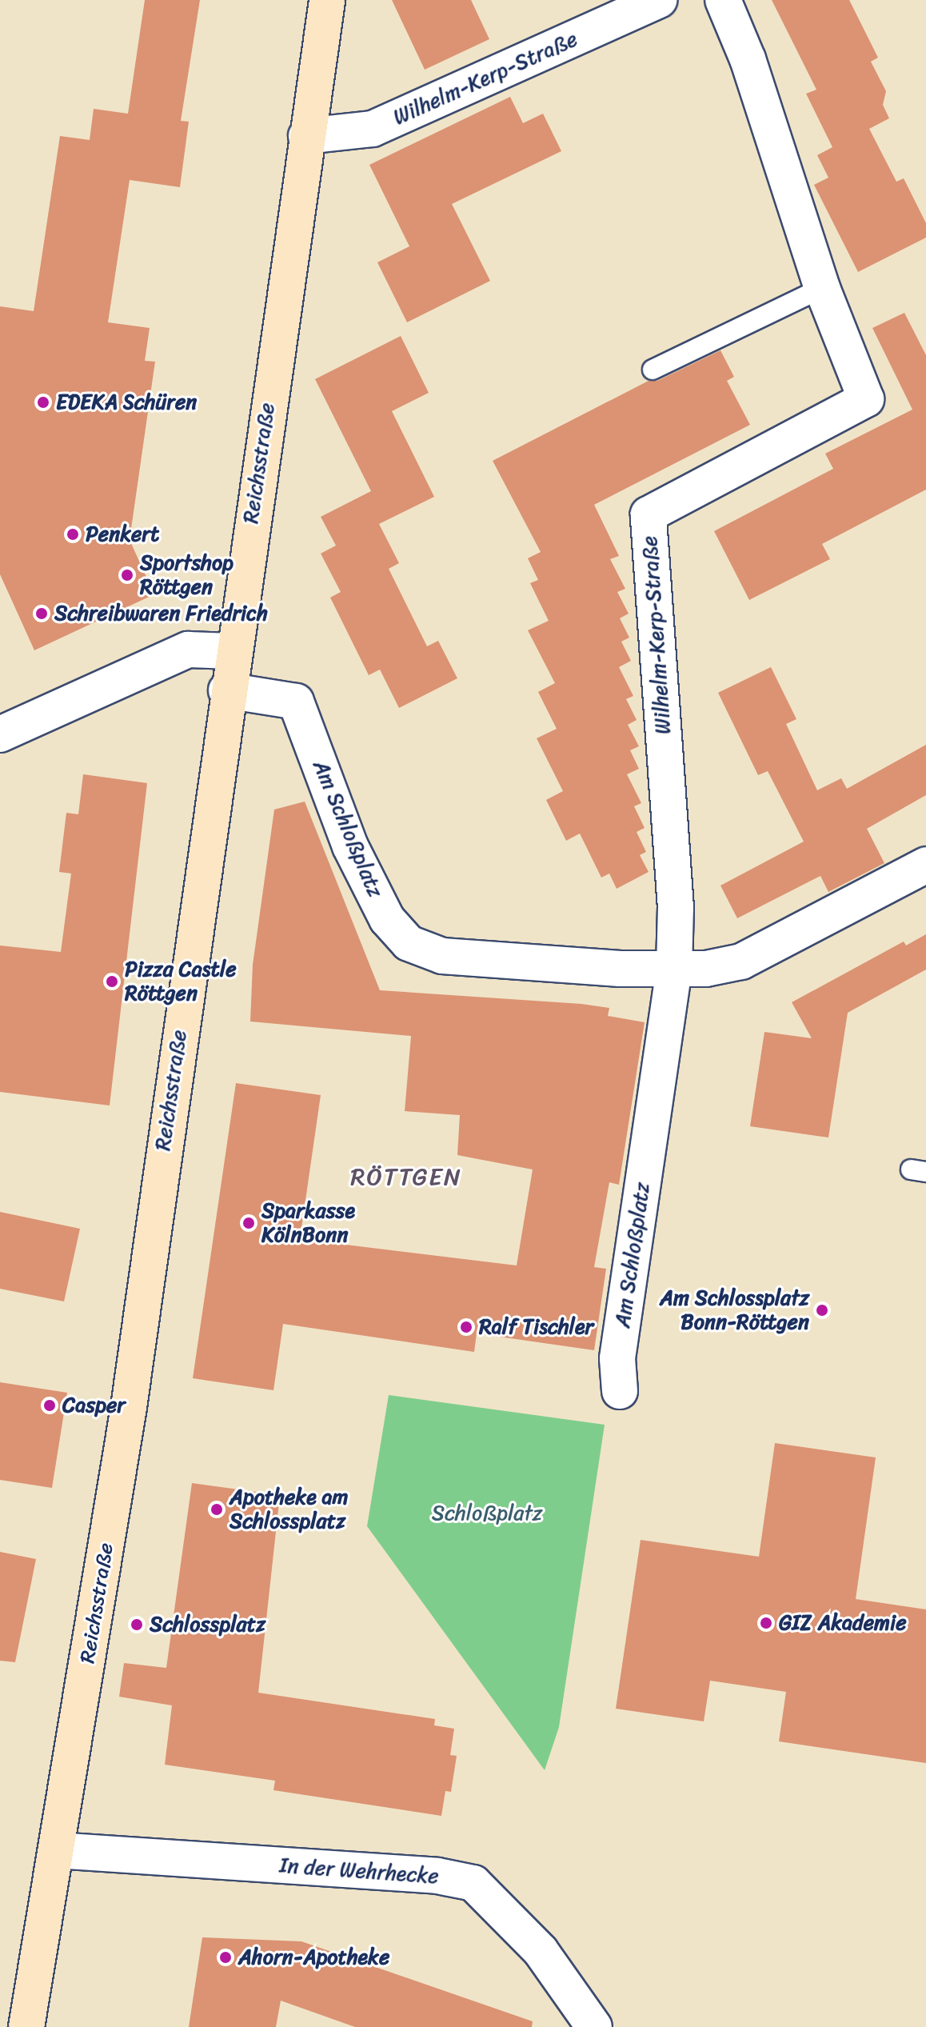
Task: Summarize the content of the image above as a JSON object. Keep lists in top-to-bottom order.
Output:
{
  "streets": {
    "main road": ["Reichsstraße"],
    "street": ["Wilhelm-Kerp-Straße", "Am Schloßplatz", "In der Wehrhecke"]
  },
  "crossings": [
    ["Wilhelm-Kerp-Straße", "Reichsstraße"],
    ["Wilhelm-Kerp-Straße", "Am Schloßplatz"],
    ["Reichsstraße", "Am Schloßplatz"],
    ["Reichsstraße", "In der Wehrhecke"]
  ],
  "districts": ["RÖTTGEN"],
  "parks": ["Schloßplatz"],
  "places": [
    "EDEKA Schüren",
    "Penkert",
    "Sportshop Röttgen",
    "Schreibwaren Friedrich",
    "Pizza Castle Röttgen",
    "Sparkasse KölnBonn",
    "Am Schlossplatz Bonn-Röttgen",
    "Ralf Tischler",
    "Casper",
    "Apotheke am Schlossplatz",
    "GIZ Akademie",
    "Schlossplatz",
    "Ahorn-Apotheke"
  ]
}
